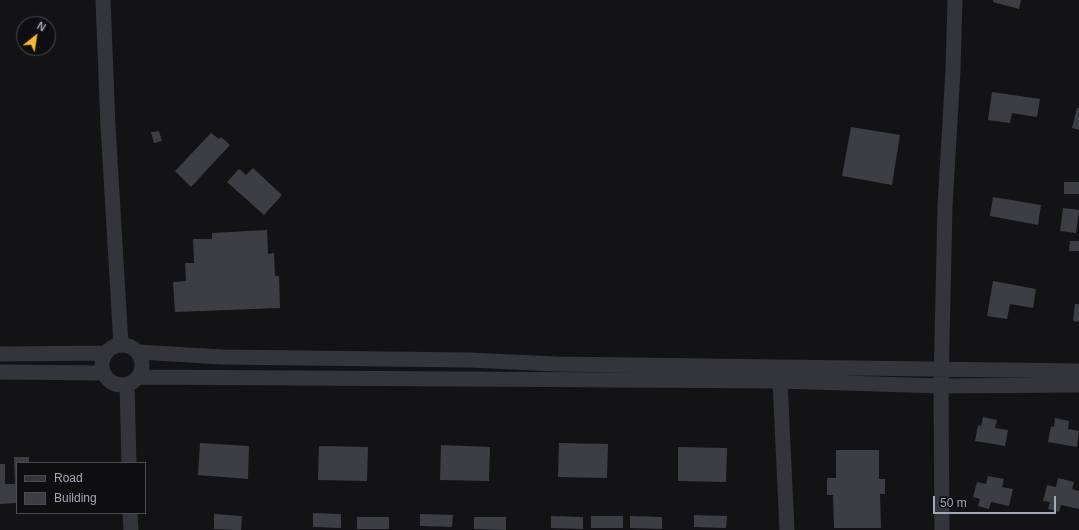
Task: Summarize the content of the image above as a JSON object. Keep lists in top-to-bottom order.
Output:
{
  "legend": ["Road", "Building"],
  "scale_bar": "50 m",
  "north": "top right"
}
